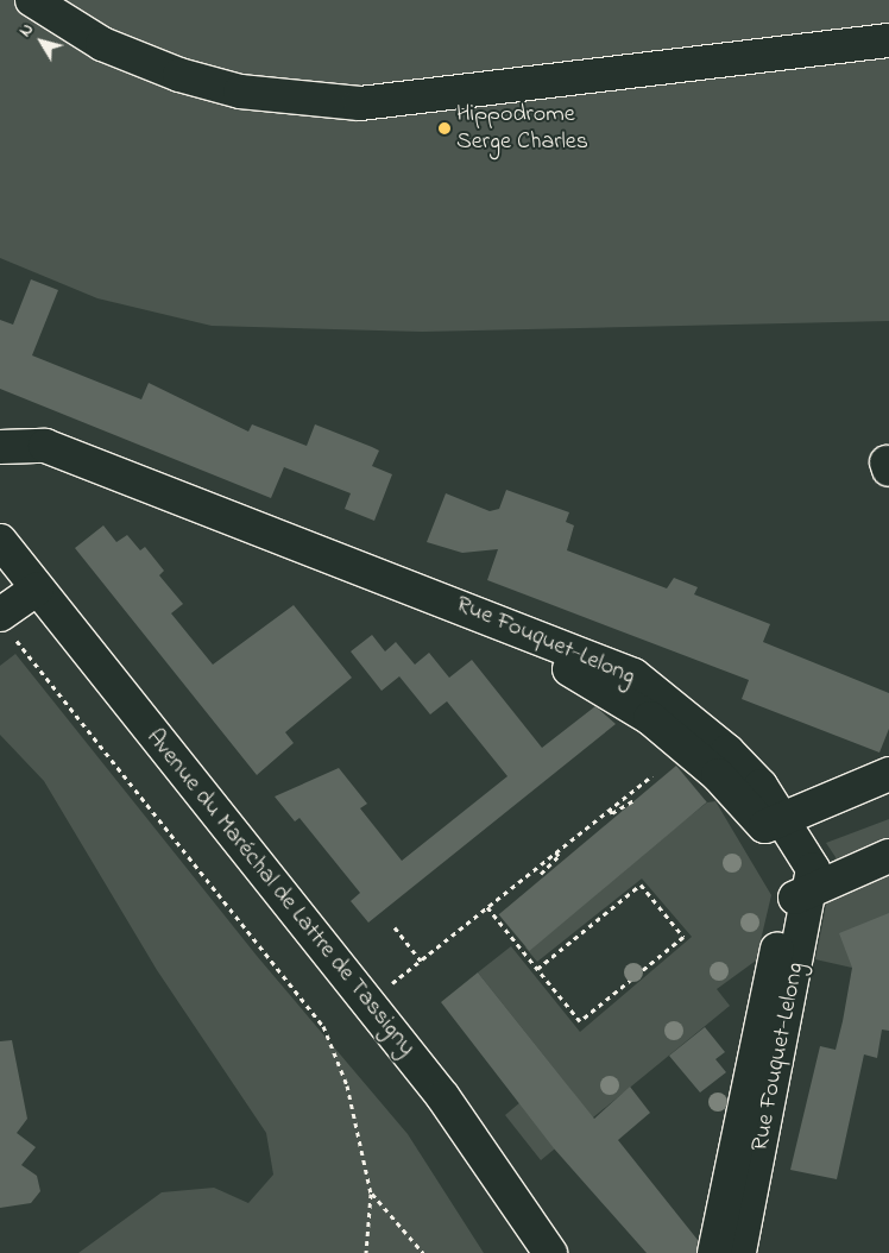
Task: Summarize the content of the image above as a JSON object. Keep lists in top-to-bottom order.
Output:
{
  "streets": {
    "street": ["Rue Fouquet-Lelong", "Avenue du Maréchal de Lattre de Tassigny"]
  },
  "places": ["Hippodrome Serge Charles"],
  "north": "top left"
}
